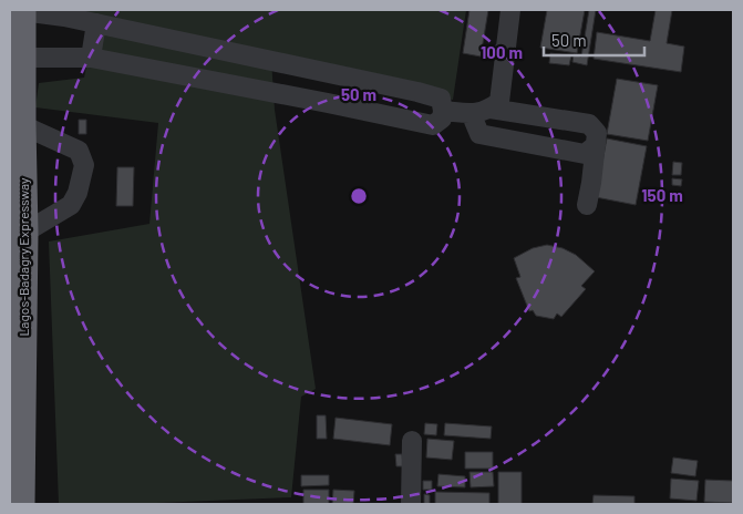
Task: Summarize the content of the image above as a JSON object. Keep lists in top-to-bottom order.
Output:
{
  "streets": {
    "highway": ["Lagos-Badagry Expressway"]
  },
  "scale_bar": "50 m",
  "rings": ["100 m", "50 m", "150 m"]
}
